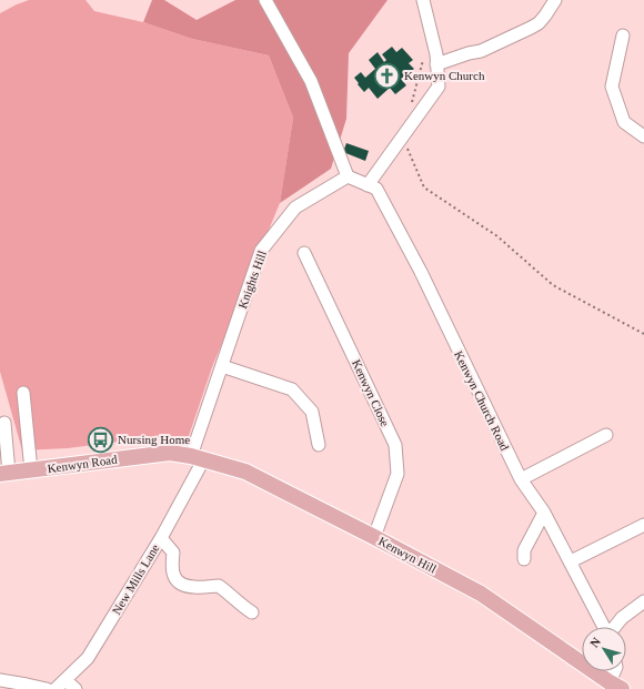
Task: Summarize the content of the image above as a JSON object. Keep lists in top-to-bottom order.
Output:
{
  "streets": {
    "main road": ["Kenwyn Road", "Kenwyn Hill"],
    "street": [
      "Knights Hill",
      "Kenwyn Close",
      "Kenwyn Church Road",
      "New Mills Lane"
    ]
  },
  "crossings": [
    ["Knights Hill", "Kenwyn Church Road"],
    ["Knights Hill", "Kenwyn Road"],
    ["Knights Hill", "Kenwyn Hill"],
    ["Knights Hill", "New Mills Lane"],
    ["Kenwyn Close", "Kenwyn Hill"],
    ["Kenwyn Road", "Kenwyn Hill"],
    ["Kenwyn Road", "New Mills Lane"],
    ["Kenwyn Hill", "New Mills Lane"]
  ],
  "places": {
    "church": ["Kenwyn Church"],
    "bus stop": ["Nursing Home"]
  },
  "north": "top left"
}
